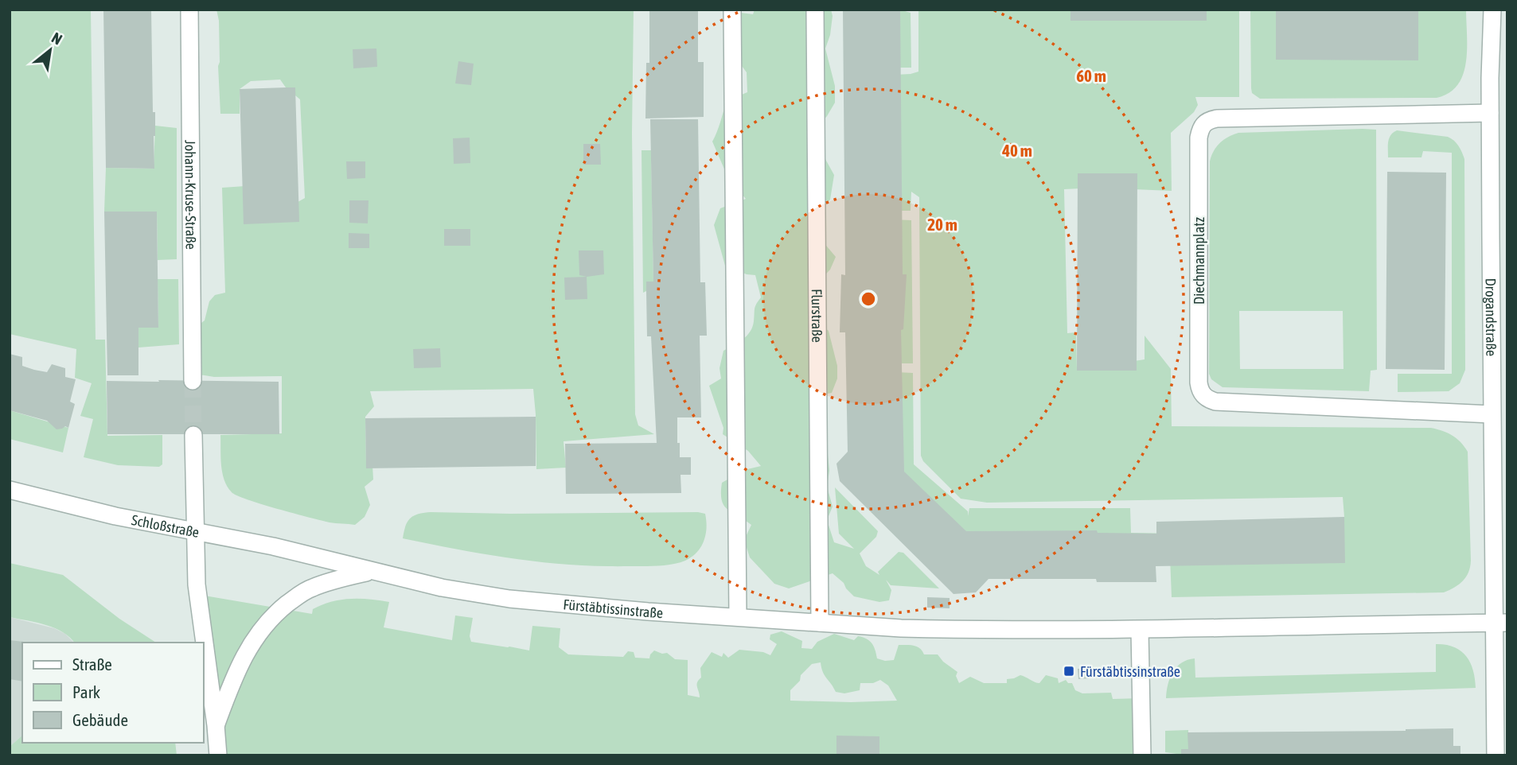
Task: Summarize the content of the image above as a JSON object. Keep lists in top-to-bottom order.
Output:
{
  "streets": {
    "street": [
      "Johann-Kruse-Straße",
      "Diechmannplatz",
      "Flurstraße",
      "Drogandstraße",
      "Schloßstraße",
      "Fürstäbtissinstraße"
    ]
  },
  "crossings": [
    ["Diechmannplatz", "Drogandstraße"],
    ["Flurstraße", "Fürstäbtissinstraße"],
    ["Drogandstraße", "Fürstäbtissinstraße"],
    ["Schloßstraße", "Fürstäbtissinstraße"]
  ],
  "places": {
    "transit": ["Fürstäbtissinstraße"]
  },
  "legend": ["Straße", "Park", "Gebäude"],
  "north": "top right",
  "rings": ["60 m", "40 m", "20 m"]
}
